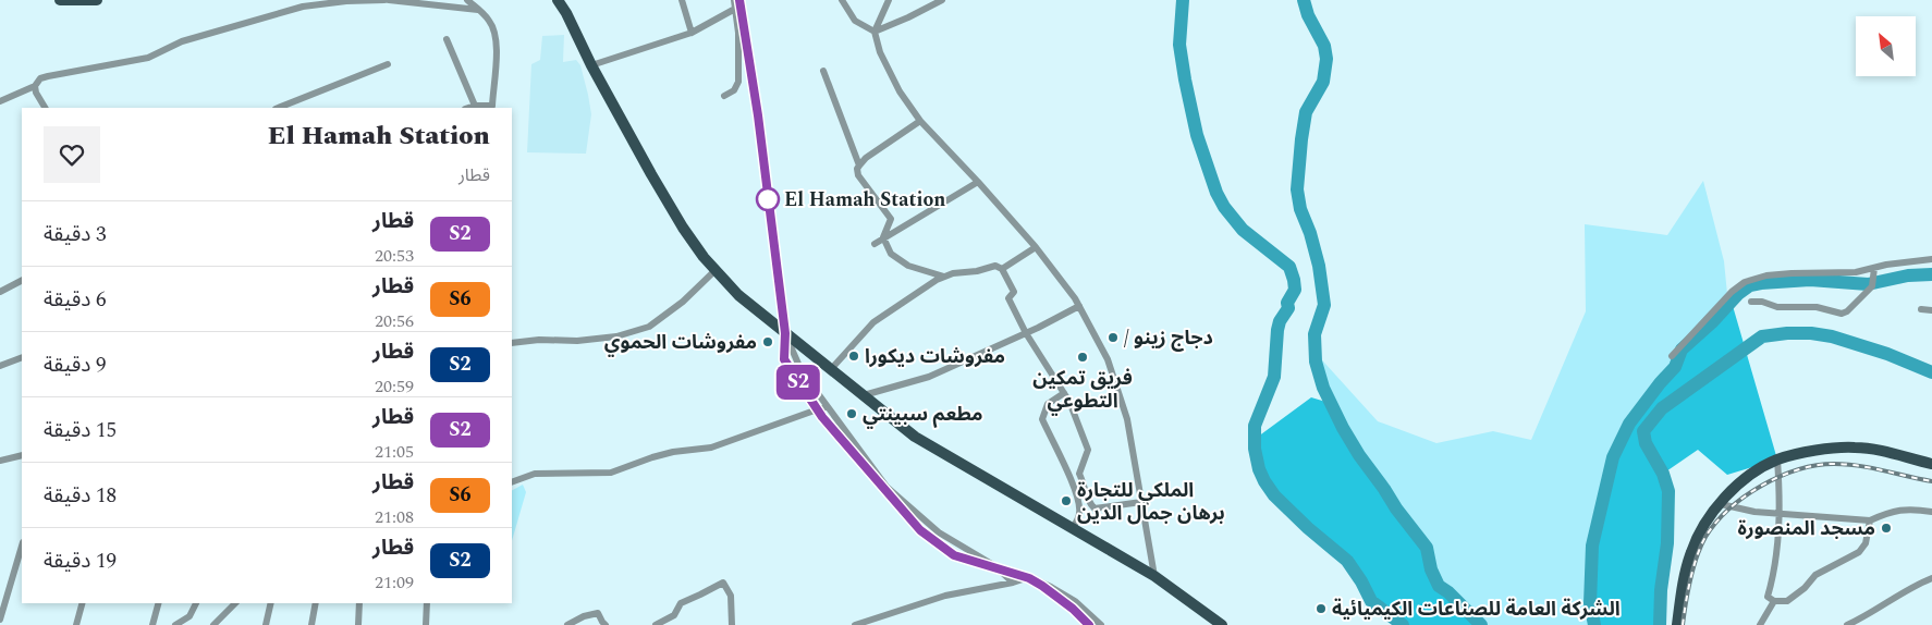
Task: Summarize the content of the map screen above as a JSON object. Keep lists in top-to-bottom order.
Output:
{
  "places": [
    "El Hamah Station",
    "/ دجاج زينو",
    "مفروشات الحموي",
    "مفروشات ديكورا",
    "فريق تمكين التطوعي",
    "مطعم سبينتي",
    "الملكي للتجارة برهان جمال الدين",
    "مسجد المنصورة",
    "الشركة العامة للصناعات الكيميائية"
  ],
  "north": "top left",
  "page": {
    "on_map": "S2",
    "heading": ["El Hamah Station", "قطار"],
    "list": [
      {
        "mark": "S2",
        "name": "قطار",
        "note": "20:53",
        "value": "3 دقيقة"
      },
      {
        "mark": "S6",
        "name": "قطار",
        "note": "20:56",
        "value": "6 دقيقة"
      },
      {
        "mark": "S2",
        "name": "قطار",
        "note": "20:59",
        "value": "9 دقيقة"
      },
      {
        "mark": "S2",
        "name": "قطار",
        "note": "21:05",
        "value": "15 دقيقة"
      },
      {
        "mark": "S6",
        "name": "قطار",
        "note": "21:08",
        "value": "18 دقيقة"
      },
      {
        "mark": "S2",
        "name": "قطار",
        "note": "21:09",
        "value": "19 دقيقة"
      }
    ]
  }
}
